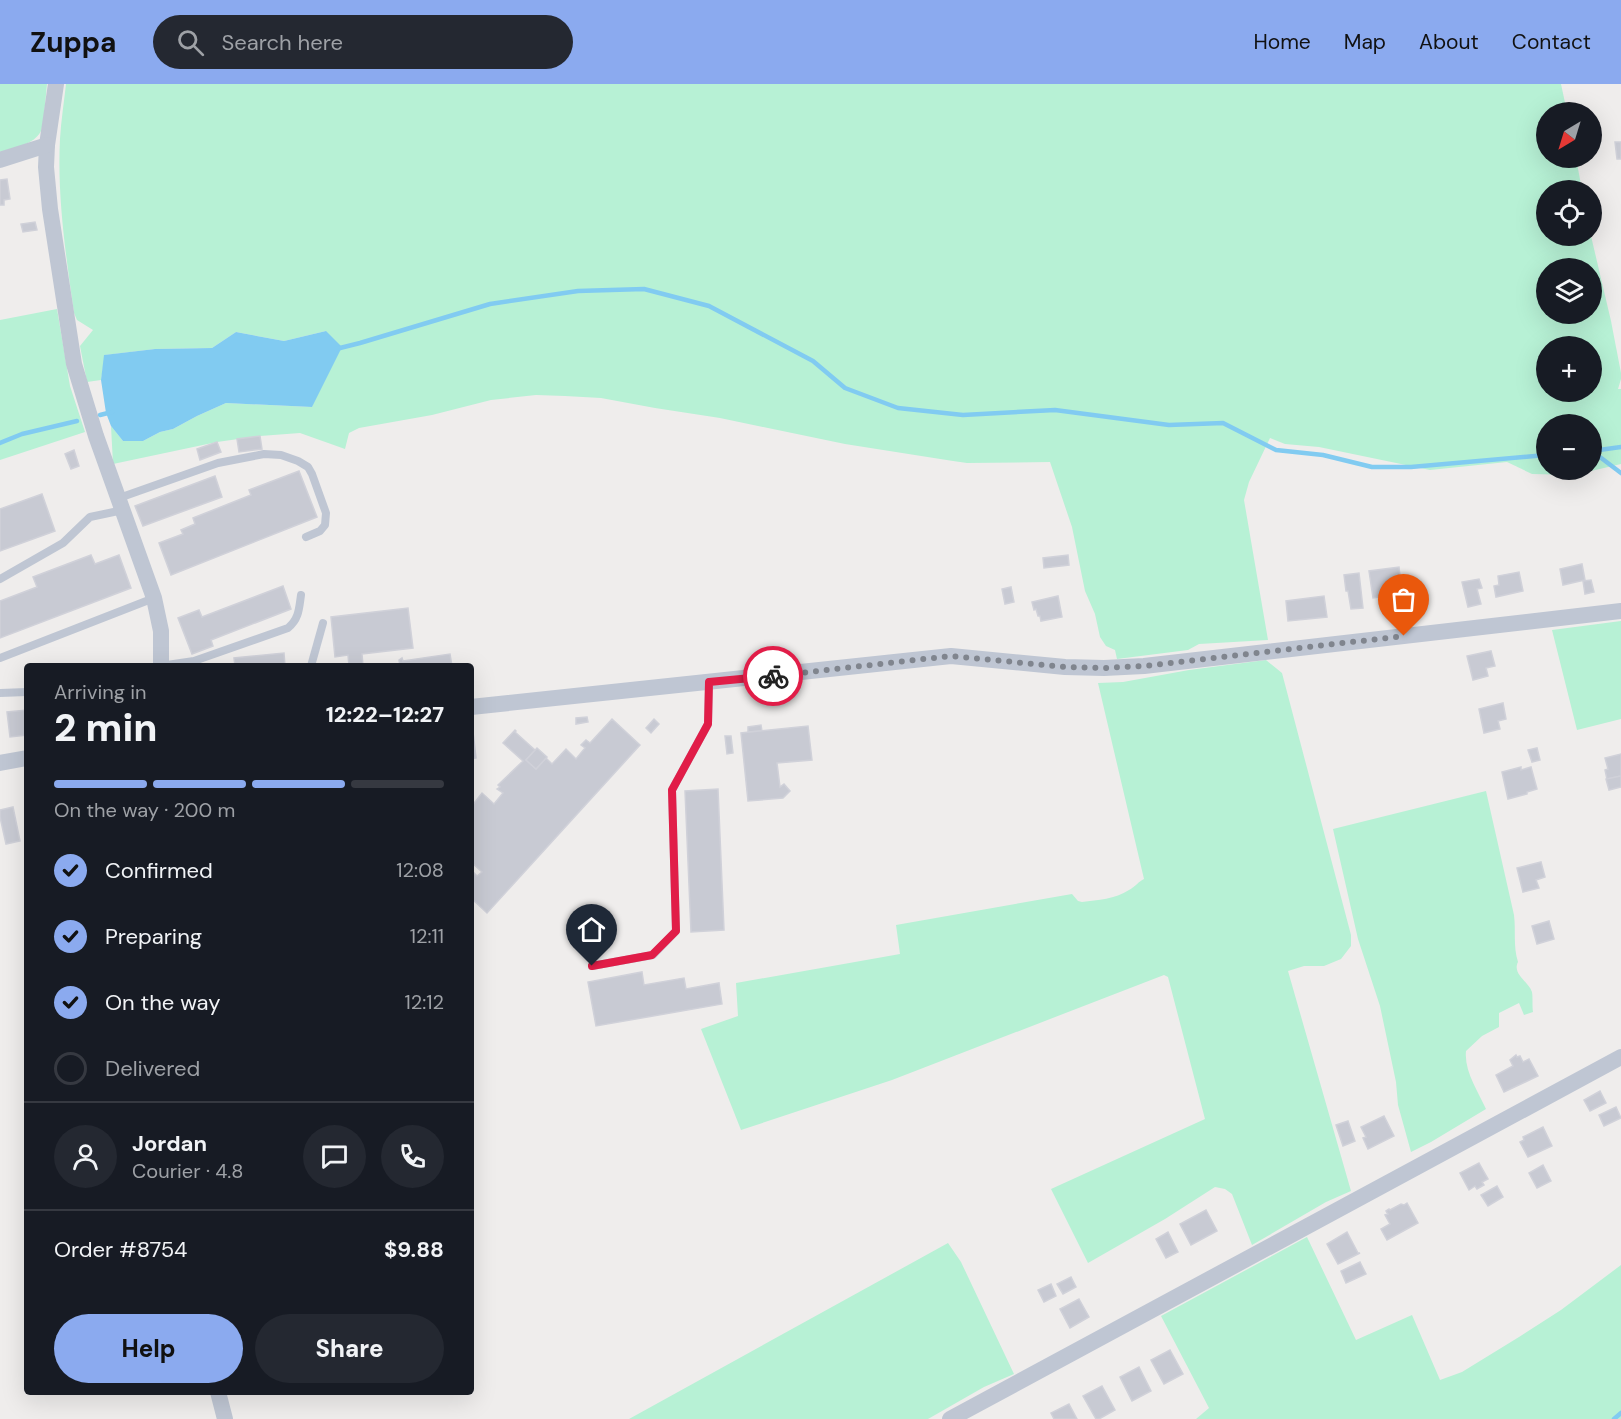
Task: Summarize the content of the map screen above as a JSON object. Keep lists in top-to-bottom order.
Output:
{
  "north": "bottom left",
  "page": {
    "header": "Zuppa",
    "search": "Search here",
    "nav": [
      "Home",
      "Map",
      "About",
      "Contact"
    ],
    "map_buttons": ["+", "−"],
    "heading": ["2 min", "Arriving in", "12:22–12:27"],
    "panel": [
      "Jordan",
      "Courier · 4.8",
      "Order #8754",
      "$9.88"
    ],
    "bar": "On the way · 200 m",
    "list": [
      ["Confirmed", "12:08"],
      ["Preparing", "12:11"],
      ["On the way", "12:12"],
      "Delivered"
    ],
    "buttons": ["Help", "Share"]
  }
}
